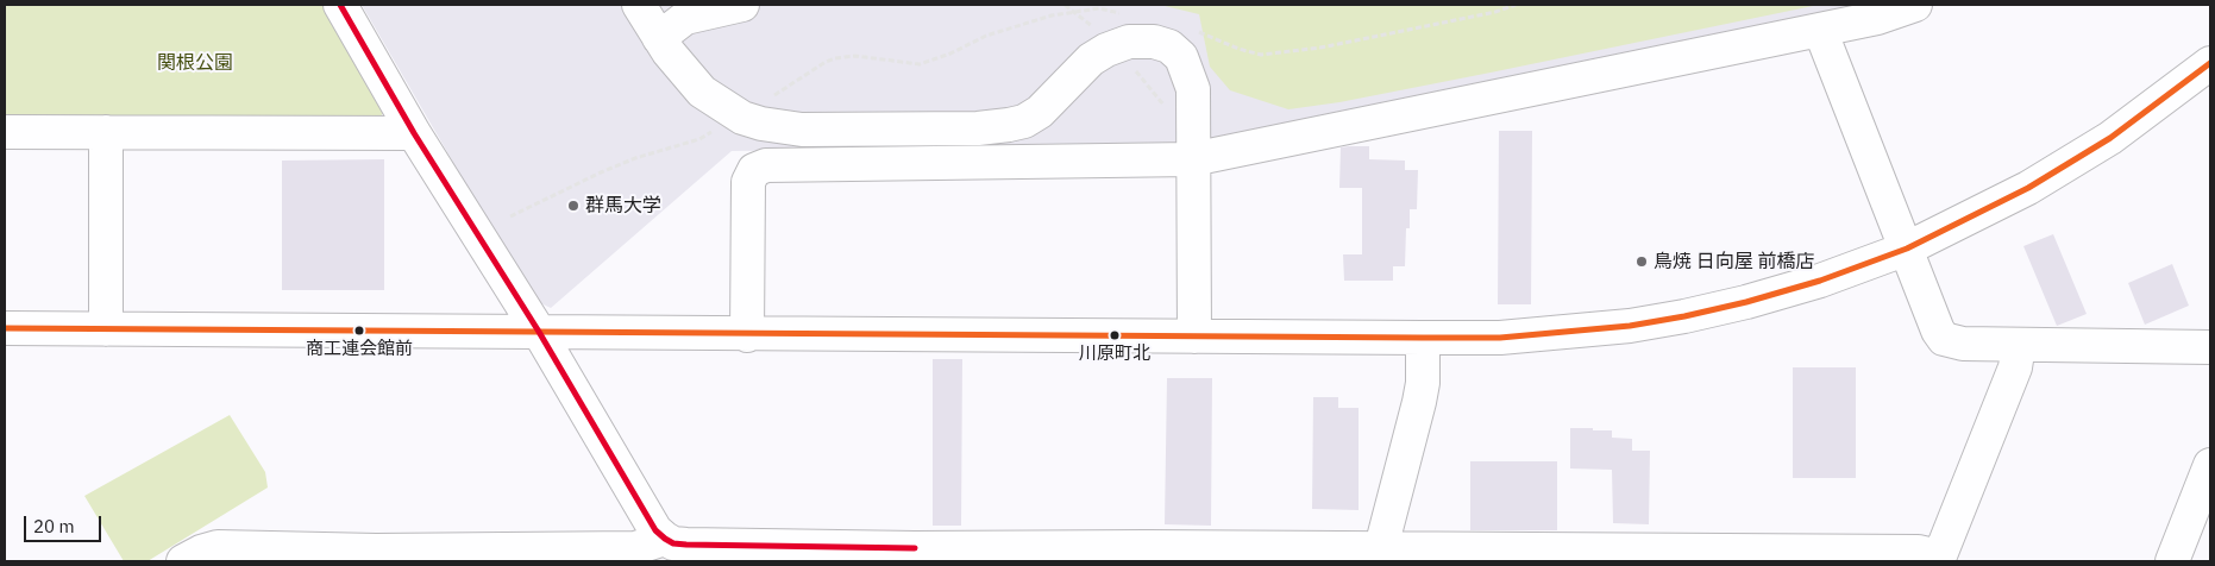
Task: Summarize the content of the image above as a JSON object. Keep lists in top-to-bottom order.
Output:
{
  "parks": ["関根公園"],
  "places": [
    "群馬大学",
    "鳥焼 日向屋 前橋店",
    "商工連会館前",
    "川原町北"
  ],
  "scale_bar": "20 m"
}
